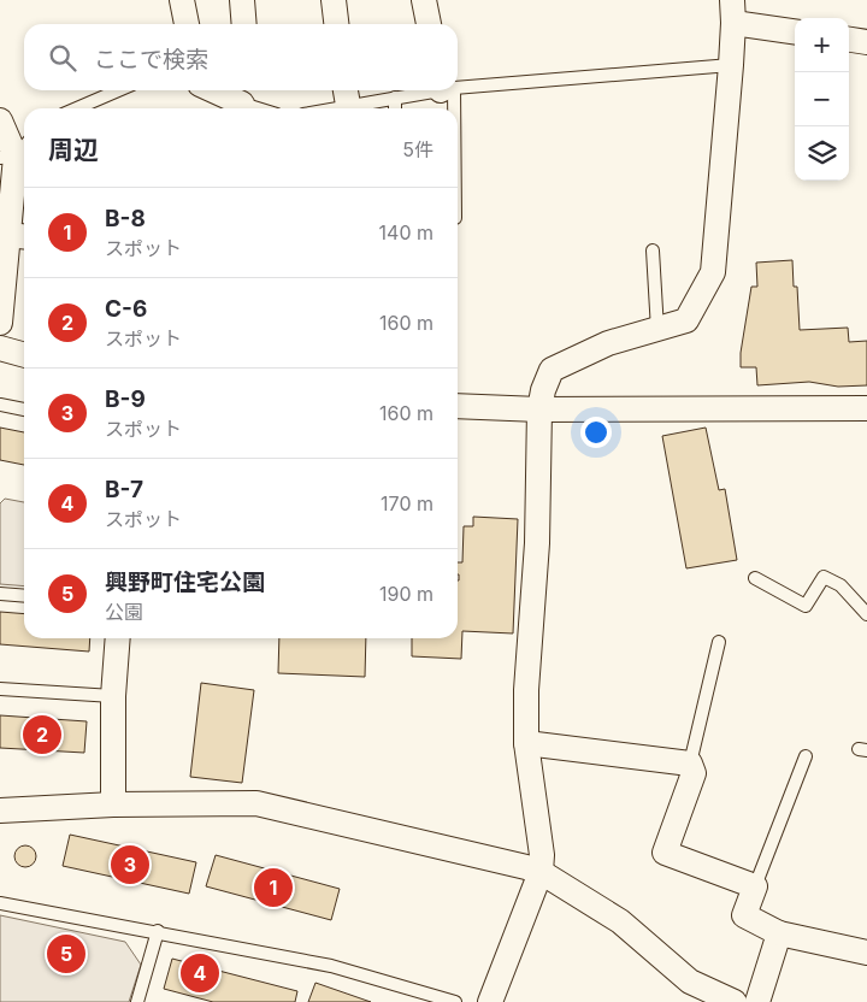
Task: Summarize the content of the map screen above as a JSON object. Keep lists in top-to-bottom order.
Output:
{
  "page": {
    "map_buttons": ["+", "−"],
    "search": "ここで検索",
    "heading": ["周辺", "5件"],
    "list": [
      {
        "mark": "1",
        "name": "B-8",
        "note": "スポット",
        "value": "140 m"
      },
      {
        "mark": "2",
        "name": "C-6",
        "note": "スポット",
        "value": "160 m"
      },
      {
        "mark": "3",
        "name": "B-9",
        "note": "スポット",
        "value": "160 m"
      },
      {
        "mark": "4",
        "name": "B-7",
        "note": "スポット",
        "value": "170 m"
      },
      {
        "mark": "5",
        "name": "興野町住宅公園",
        "note": "公園",
        "value": "190 m"
      }
    ],
    "pins": [
      "2",
      "3",
      "1",
      "5",
      "4"
    ]
  }
}
